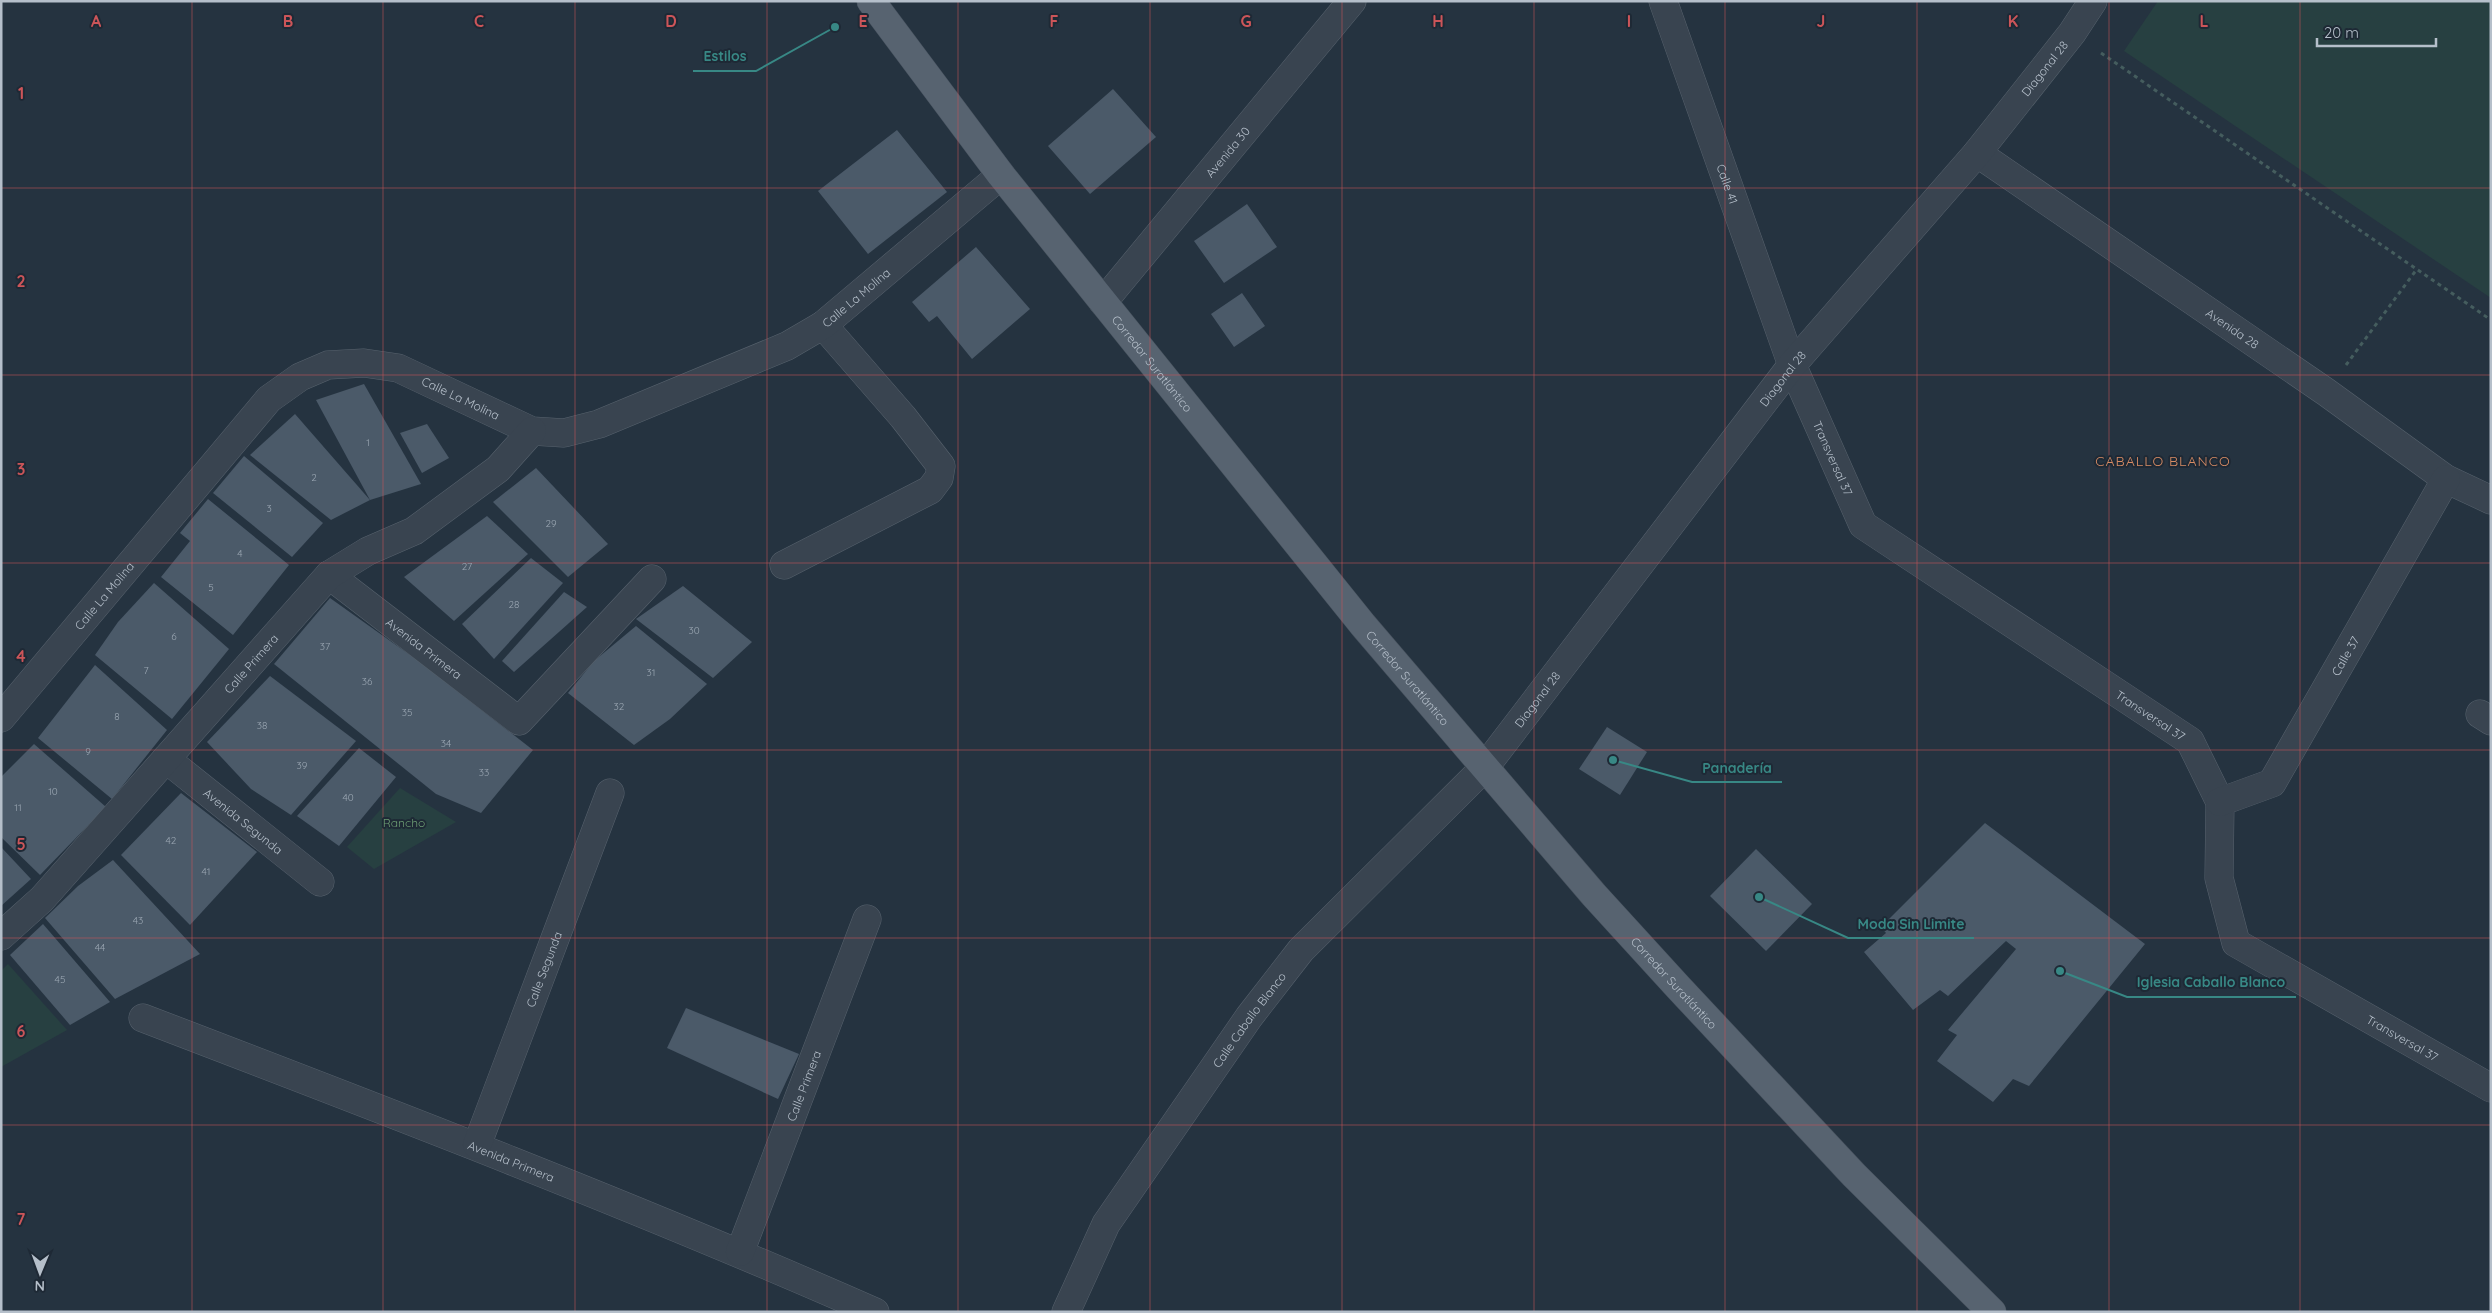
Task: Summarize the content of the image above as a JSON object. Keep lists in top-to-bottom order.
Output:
{
  "streets": {
    "main road": ["Corredor Suratlántico"],
    "street": [
      "Diagonal 28",
      "Avenida 30",
      "Calle 41",
      "Calle La Molina",
      "Avenida 28",
      "Transversal 37",
      "Avenida Primera",
      "Calle 37",
      "Calle Primera",
      "Avenida Segunda",
      "Calle Segunda",
      "Calle Caballo Blanco"
    ]
  },
  "crossings": [
    ["Diagonal 28", "Calle 41"],
    ["Diagonal 28", "Avenida 28"],
    ["Diagonal 28", "Corredor Suratlántico"],
    ["Diagonal 28", "Transversal 37"],
    ["Diagonal 28", "Calle Caballo Blanco"],
    ["Avenida 30", "Corredor Suratlántico"],
    ["Calle 41", "Transversal 37"],
    ["Calle La Molina", "Corredor Suratlántico"],
    ["Calle La Molina", "Calle Primera"],
    ["Avenida 28", "Calle 37"],
    ["Corredor Suratlántico", "Calle Caballo Blanco"],
    ["Transversal 37", "Calle 37"],
    ["Avenida Primera", "Calle Primera"],
    ["Avenida Primera", "Calle Segunda"],
    ["Calle Primera", "Avenida Segunda"]
  ],
  "districts": ["CABALLO BLANCO"],
  "parks": ["Rancho"],
  "places": [
    "Estilos",
    "Panadería",
    "Moda Sin Limite",
    "Iglesia Caballo Blanco"
  ],
  "house_numbers": [
    "1",
    "2",
    "3",
    "29",
    "4",
    "27",
    "5",
    "28",
    "30",
    "6",
    "37",
    "7",
    "31",
    "36",
    "32",
    "35",
    "8",
    "38",
    "34",
    "9",
    "39",
    "33",
    "10",
    "40",
    "11",
    "42",
    "41",
    "43",
    "44",
    "45"
  ],
  "scale_bar": "20 m",
  "north": "bottom",
  "grid": {
    "columns": [
      "A",
      "B",
      "C",
      "D",
      "E",
      "F",
      "G",
      "H",
      "I",
      "J",
      "K",
      "L"
    ],
    "rows": [
      "1",
      "2",
      "3",
      "4",
      "5",
      "6",
      "7"
    ]
  }
}
